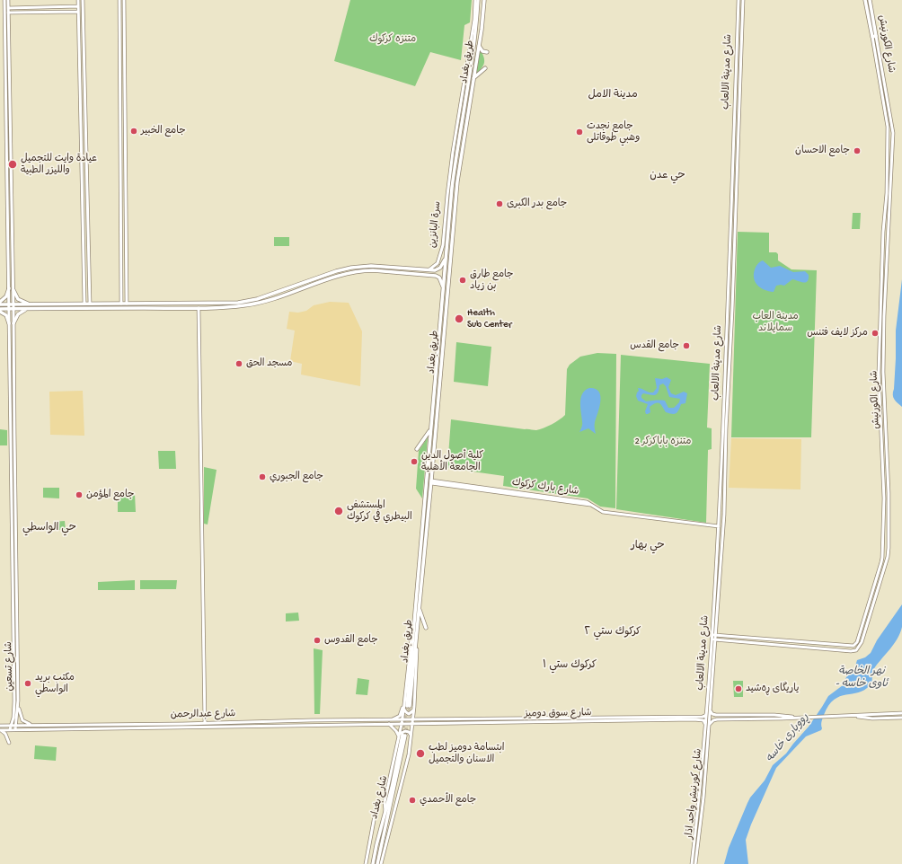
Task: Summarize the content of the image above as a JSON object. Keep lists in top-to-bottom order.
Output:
{
  "streets": {
    "main road": [
      "شارع الكورنيش",
      "طريق بغداد",
      "شارع مدينة الالعاب",
      "سرة البانزين",
      "شارع تسعين",
      "شارع سوق دوميز",
      "شارع عبدالرحمن",
      "شارع كورنيش واحد اذار",
      "شارع بغداد"
    ]
  },
  "crossings": [
    ["شارع الكورنيش", "شارع مدينة الالعاب"],
    ["طريق بغداد", "سرة البانزين"],
    ["شارع مدينة الالعاب", "شارع كورنيش واحد اذار"],
    ["شارع تسعين", "شارع عبدالرحمن"],
    ["شارع سوق دوميز", "شارع عبدالرحمن"]
  ],
  "districts": [
    "مدينة الامل",
    "حي عدن",
    "حي الواسطي",
    "حي بهار",
    "كركوك ستي ٢",
    "كركوك ستي ١"
  ],
  "water": ["نهر الخاصة - ئاوی خاسە", "ڕووباری خاسە"],
  "parks": ["متنزه كركوك", "مدينة العاب سمايلاند", "متنزه باباكركر 2"],
  "places": [
    "جامع الخبير",
    "جامع نجدت وهبي طوقاتلى",
    "جامع الاحسان",
    "عيادة وايت للتجميل والليزر الطبية",
    "جامع بدر الكبرى",
    "جامع طارق بن زياد",
    "Health Sub Center",
    "مركز لايف فتنس",
    "جامع القدس",
    "مسجد الحق",
    "كلية أصول الدين الجامعة الأهلية",
    "جامع الجبوري",
    "جامع المؤمن",
    "المستشفى البيطري في كركوك",
    "جامع القدوس",
    "مكتب بريد الواسطي",
    "یاریگای ڕەشید",
    "ابتسامة دوميز لطب الاسنان والتجميل",
    "جامع الأحمدي"
  ]
}
